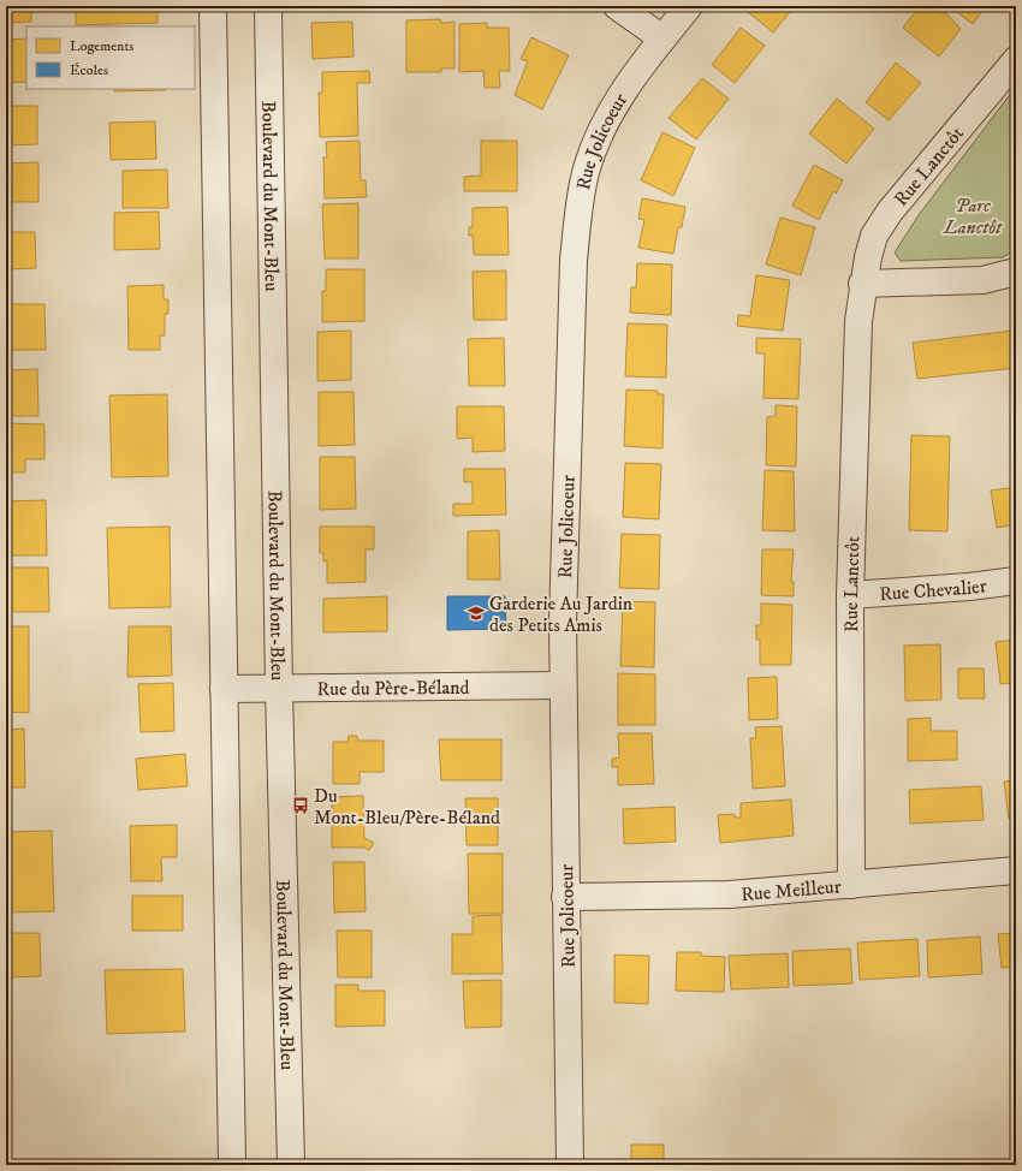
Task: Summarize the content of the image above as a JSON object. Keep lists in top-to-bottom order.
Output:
{
  "streets": {
    "street": [
      "Rue Jolicoeur",
      "Rue Lanctôt",
      "Boulevard du Mont-Bleu",
      "Rue Chevalier",
      "Rue du Père-Béland",
      "Rue Meilleur"
    ]
  },
  "crossings": [
    ["Rue Jolicoeur", "Rue du Père-Béland"],
    ["Rue Jolicoeur", "Rue Meilleur"],
    ["Rue Lanctôt", "Rue Chevalier"],
    ["Rue Lanctôt", "Rue Meilleur"],
    ["Boulevard du Mont-Bleu", "Rue du Père-Béland"]
  ],
  "parks": ["Parc Lanctôt"],
  "places": {
    "school or university": ["Garderie Au Jardin des Petits Amis"],
    "bus stop": ["Du Mont-Bleu/Père-Béland"]
  },
  "legend": ["Logements", "Écoles"]
}
